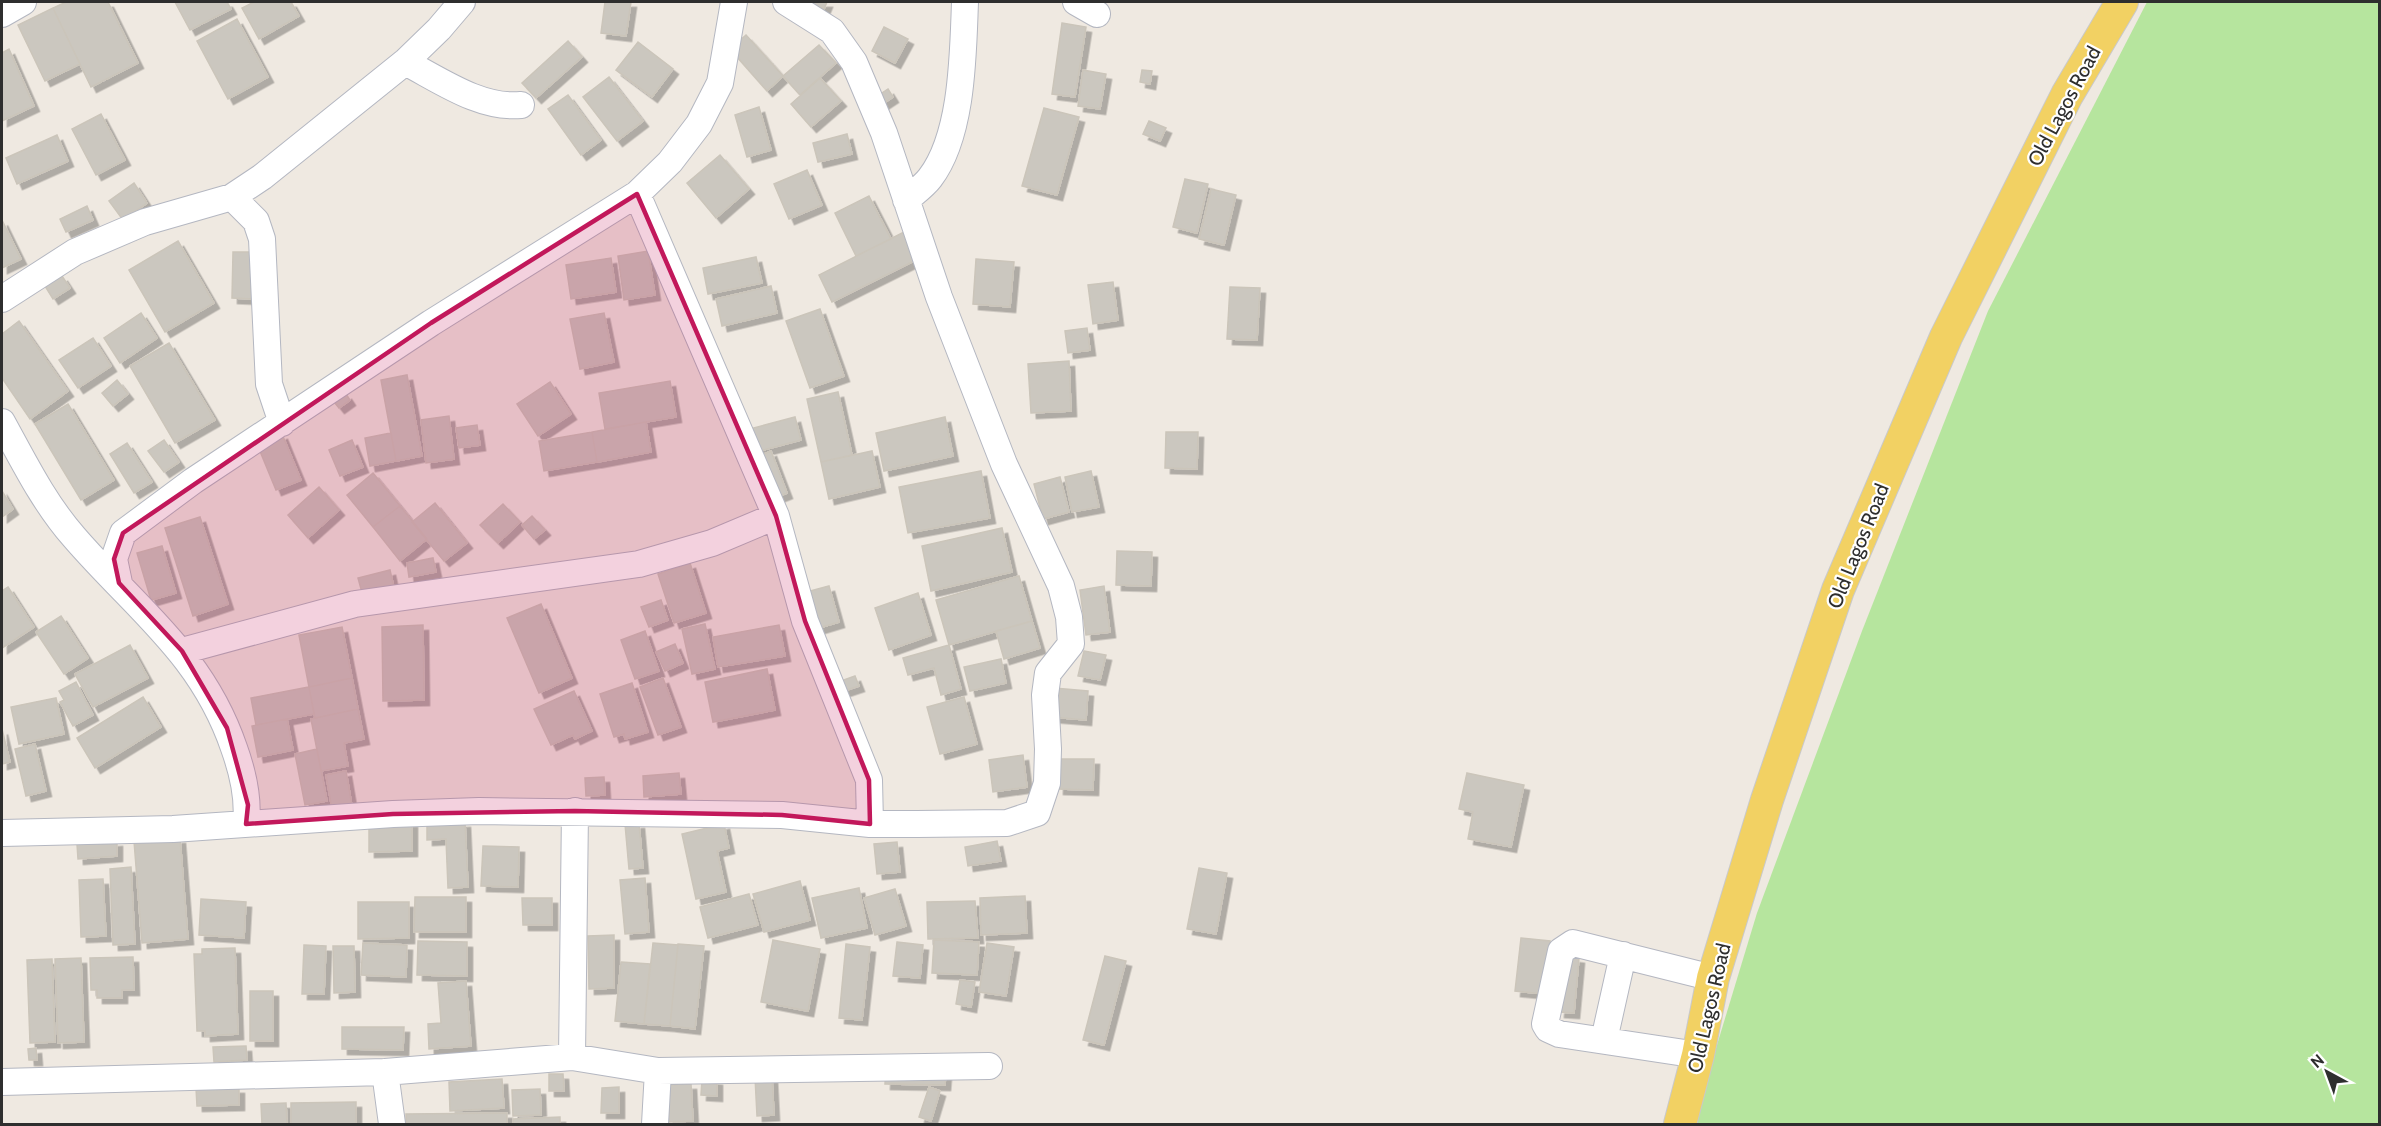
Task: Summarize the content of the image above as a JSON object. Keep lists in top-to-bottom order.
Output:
{
  "streets": {
    "main road": ["Old Lagos Road"]
  },
  "north": "top left"
}
